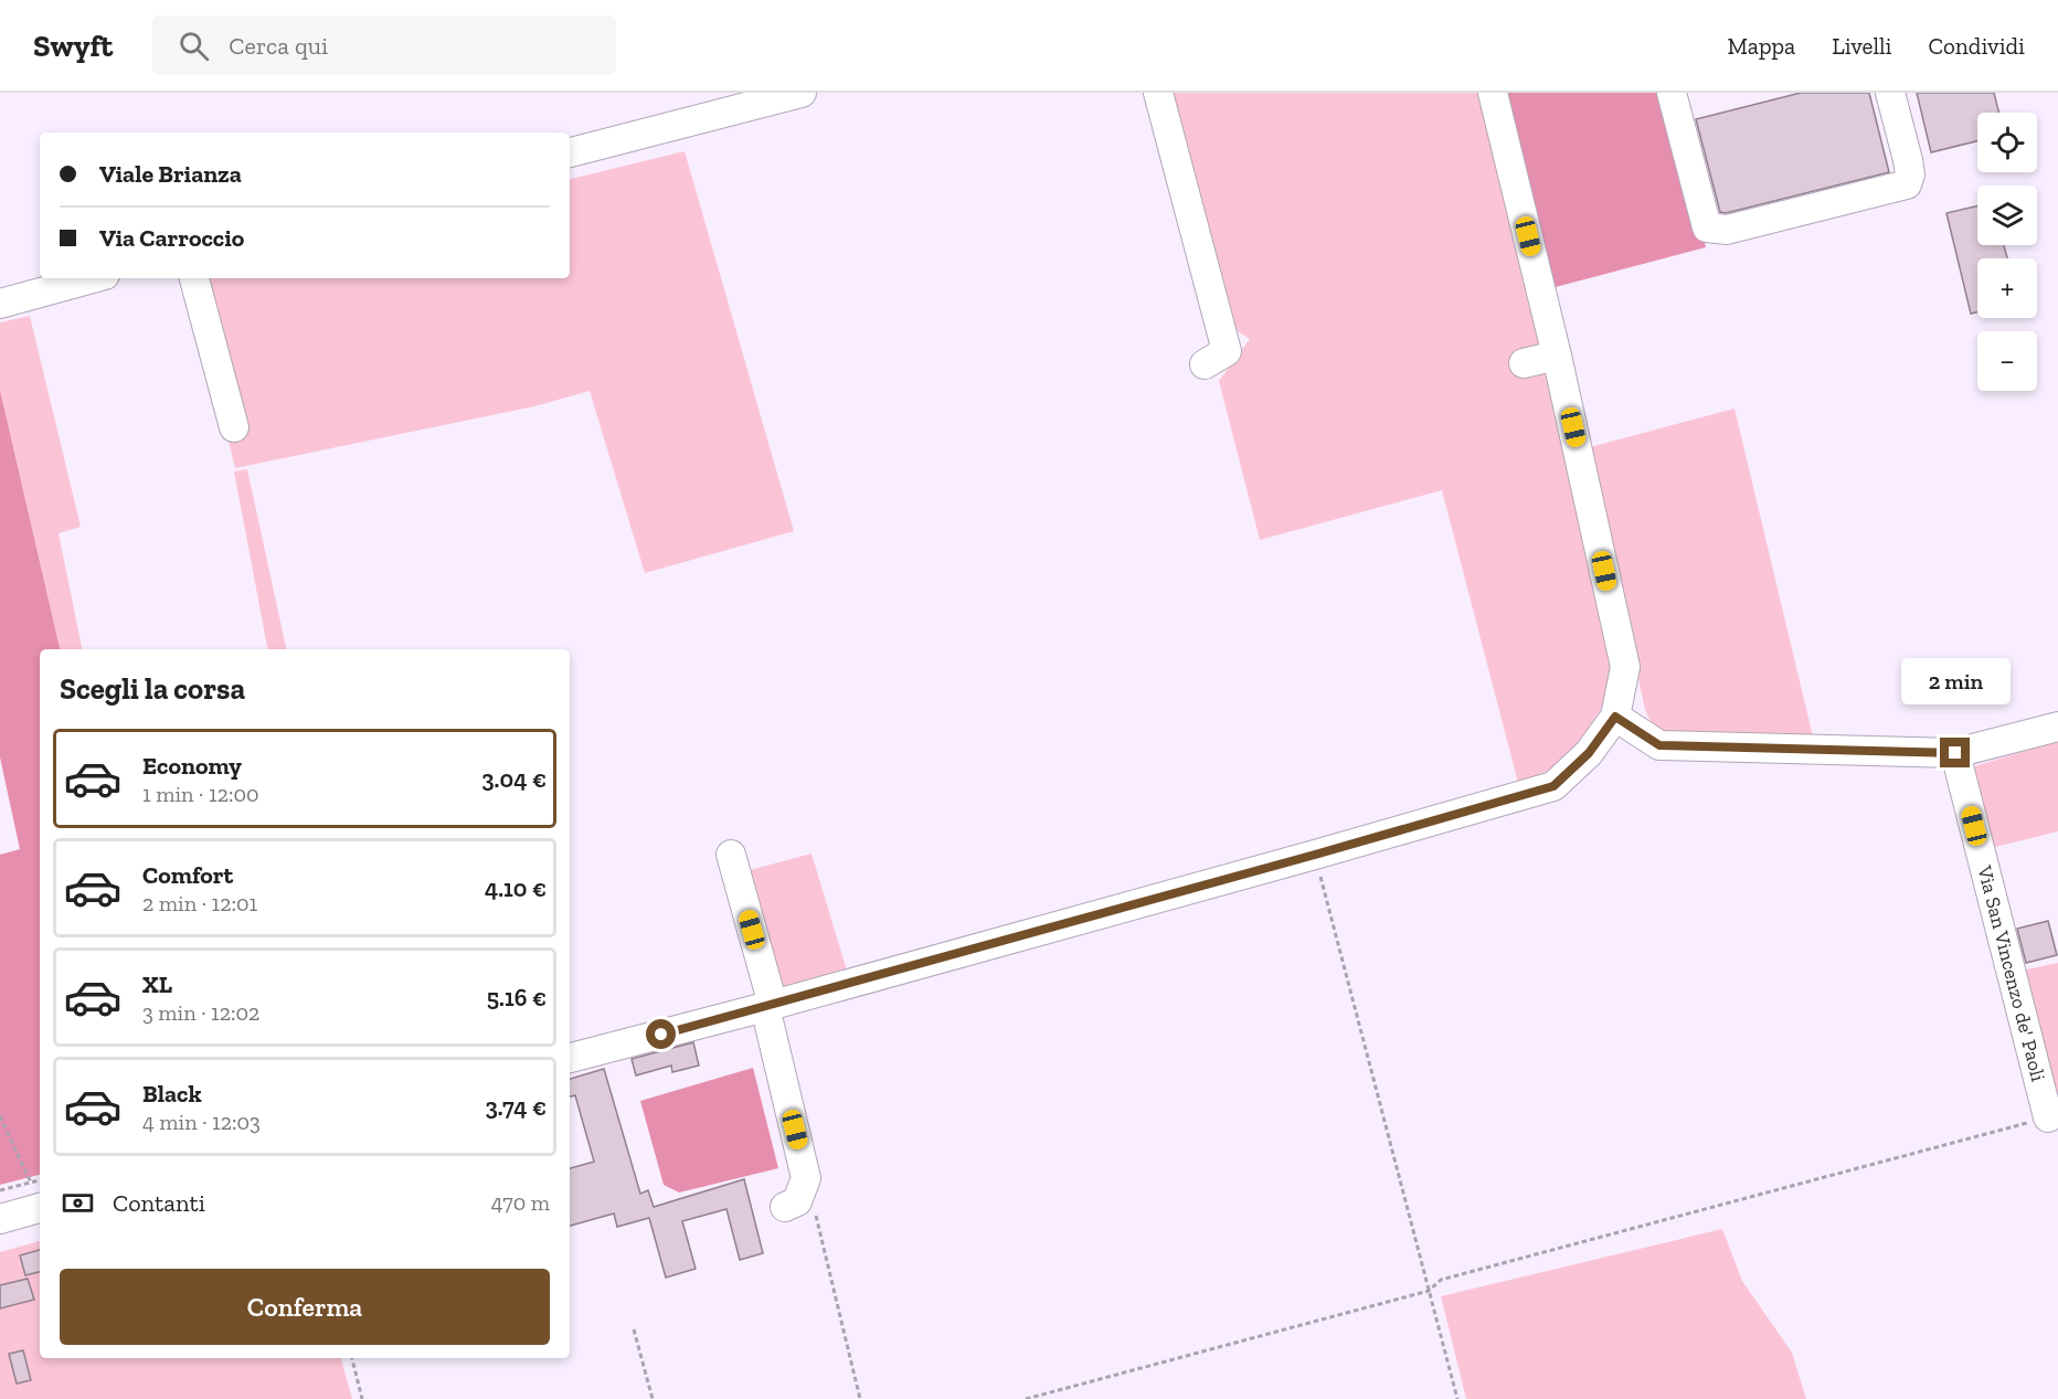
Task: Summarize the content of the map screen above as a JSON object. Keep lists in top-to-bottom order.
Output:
{
  "streets": {
    "street": ["Via San Vincenzo de' Paoli"]
  },
  "page": {
    "header": "Swyft",
    "search": "Cerca qui",
    "nav": ["Mappa", "Livelli", "Condividi"],
    "map_buttons": ["+", "−"],
    "banner": ["Viale Brianza", "Via Carroccio"],
    "heading": "Scegli la corsa",
    "bubble": "2 min",
    "list": [
      {
        "name": "Economy",
        "note": "1 min · 12:00",
        "value": "3.04 €"
      },
      {
        "name": "Comfort",
        "note": "2 min · 12:01",
        "value": "4.10 €"
      },
      {
        "name": "XL",
        "note": "3 min · 12:02",
        "value": "5.16 €"
      },
      {
        "name": "Black",
        "note": "4 min · 12:03",
        "value": "3.74 €"
      }
    ],
    "pay": ["Contanti", "470 m"],
    "buttons": "Conferma"
  }
}
